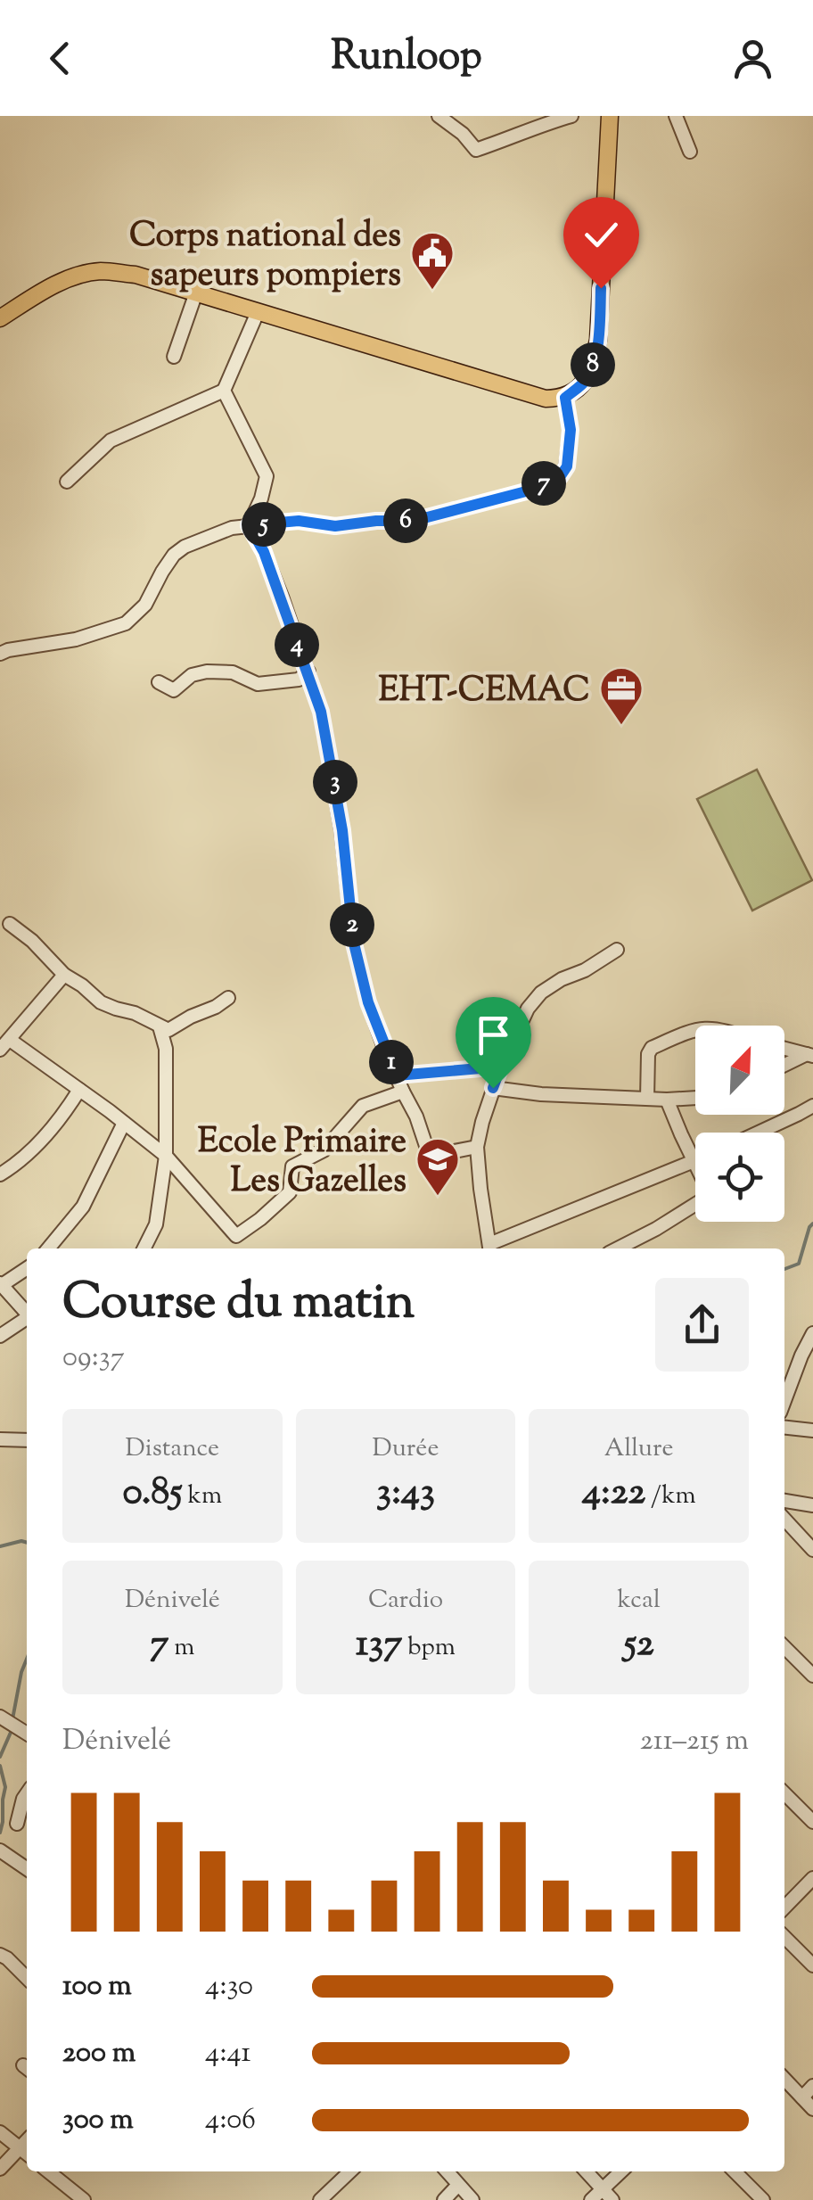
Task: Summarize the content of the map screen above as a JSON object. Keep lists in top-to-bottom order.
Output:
{
  "places": {
    "public building": ["Corps national des sapeurs pompiers"],
    "office": ["EHT-CEMAC"],
    "school or university": ["Ecole Primaire Les Gazelles"]
  },
  "north": "top right",
  "page": {
    "header": "Runloop",
    "pins": [
      "8",
      "7",
      "6",
      "5",
      "4",
      "3",
      "2",
      "1"
    ],
    "heading": ["Course du matin", "09:37"],
    "stats": [
      ["Distance", "0.85 km"],
      ["Durée", "3:43"],
      ["Allure", "4:22 /km"],
      ["Dénivelé", "7 m"],
      ["Cardio", "137 bpm"],
      ["kcal", "52"]
    ],
    "chart": ["Dénivelé", "211–215 m"],
    "list": [
      {
        "name": "100 m",
        "note": "4:30"
      },
      {
        "name": "200 m",
        "note": "4:41"
      },
      {
        "name": "300 m",
        "note": "4:06"
      }
    ]
  }
}
